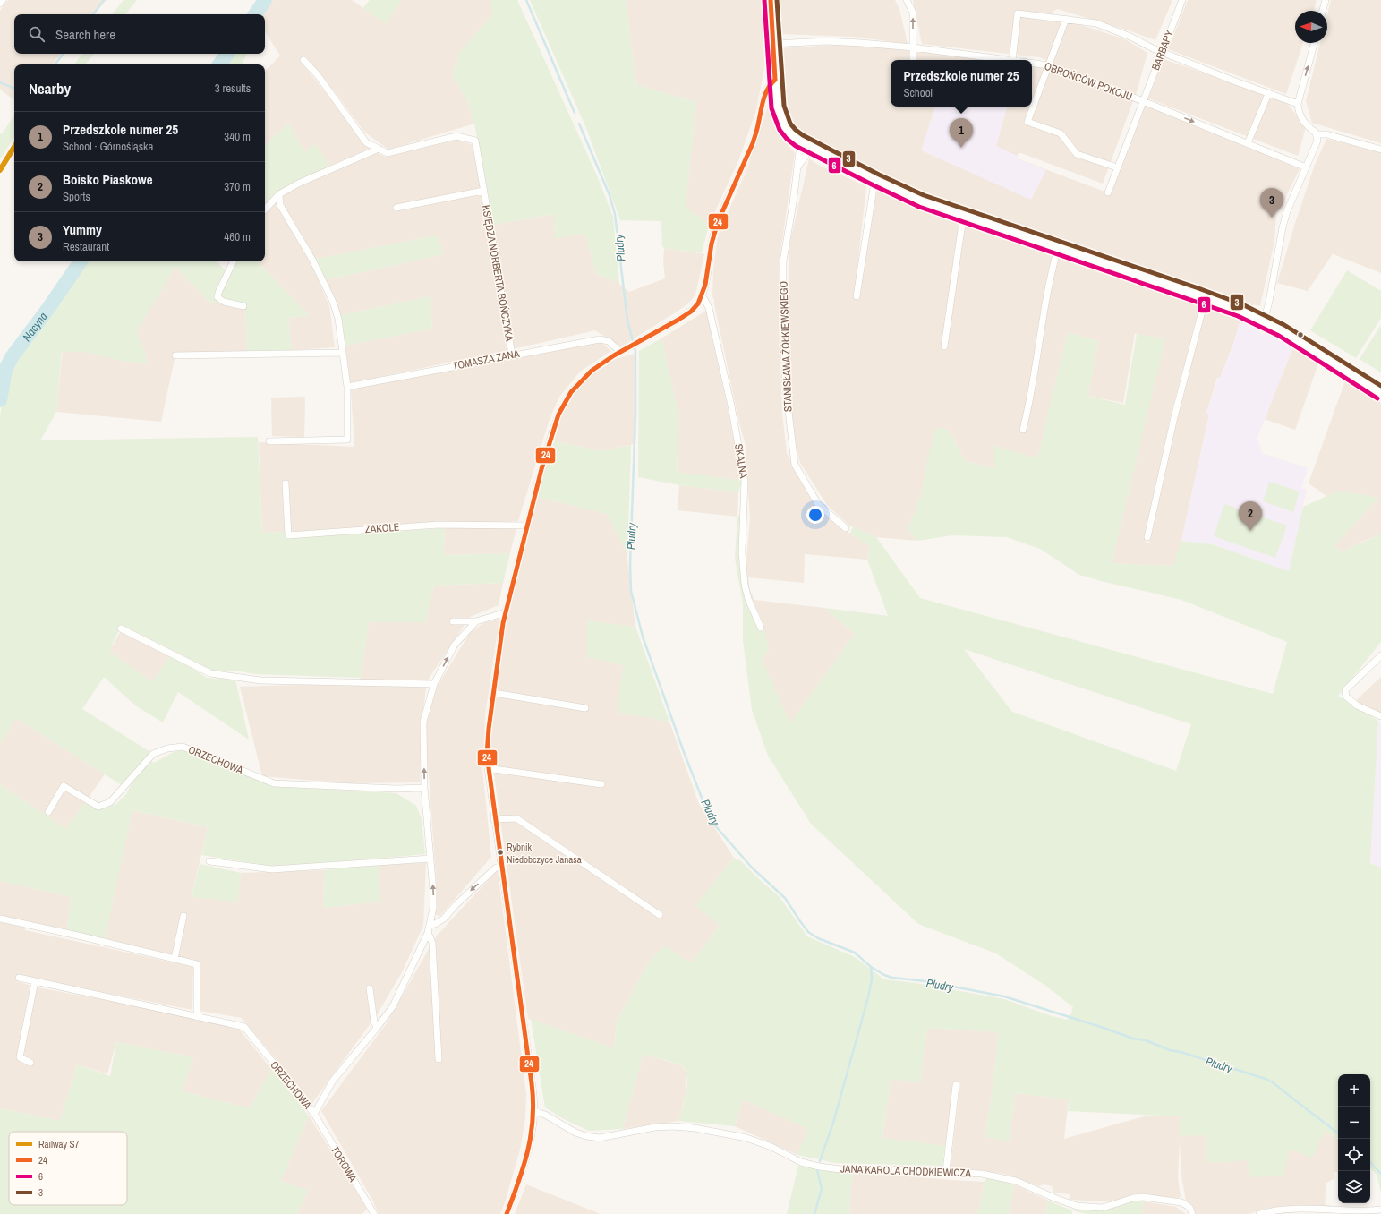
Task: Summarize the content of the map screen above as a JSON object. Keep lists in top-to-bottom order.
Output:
{
  "streets": {
    "street": [
      "BARBARY",
      "OBROŃCÓW POKOJU",
      "KSIĘDZA NORBERTA BOŃCZYKA",
      "STANISŁAWA ŻÓŁKIEWSKIEGO",
      "TOMASZA ZANA",
      "SKALNA",
      "ZAKOLE",
      "ORZECHOWA",
      "TOROWA",
      "JANA KAROLA CHODKIEWICZA"
    ]
  },
  "crossings": [
    ["BARBARY", "OBROŃCÓW POKOJU"],
    ["KSIĘDZA NORBERTA BOŃCZYKA", "TOMASZA ZANA"],
    ["ORZECHOWA", "TOROWA"]
  ],
  "water": ["Pludry", "Nacyna"],
  "places": ["Rybnik Niedobczyce Janasa"],
  "lines": [
    "transit line 24",
    "transit line 6",
    "transit line 3",
    "rail line S7"
  ],
  "legend": [
    "Railway S7",
    "24",
    "6",
    "3"
  ],
  "north": "left",
  "page": {
    "search": "Search here",
    "popup": ["Przedszkole numer 25", "School"],
    "heading": ["Nearby", "3 results"],
    "list": [
      {
        "mark": "1",
        "name": "Przedszkole numer 25",
        "note": "School · Górnośląska",
        "value": "340 m"
      },
      {
        "mark": "2",
        "name": "Boisko Piaskowe",
        "note": "Sports",
        "value": "370 m"
      },
      {
        "mark": "3",
        "name": "Yummy",
        "note": "Restaurant",
        "value": "460 m"
      }
    ],
    "pins": ["1", "3", "2"],
    "map_buttons": ["+", "−"]
  }
}
